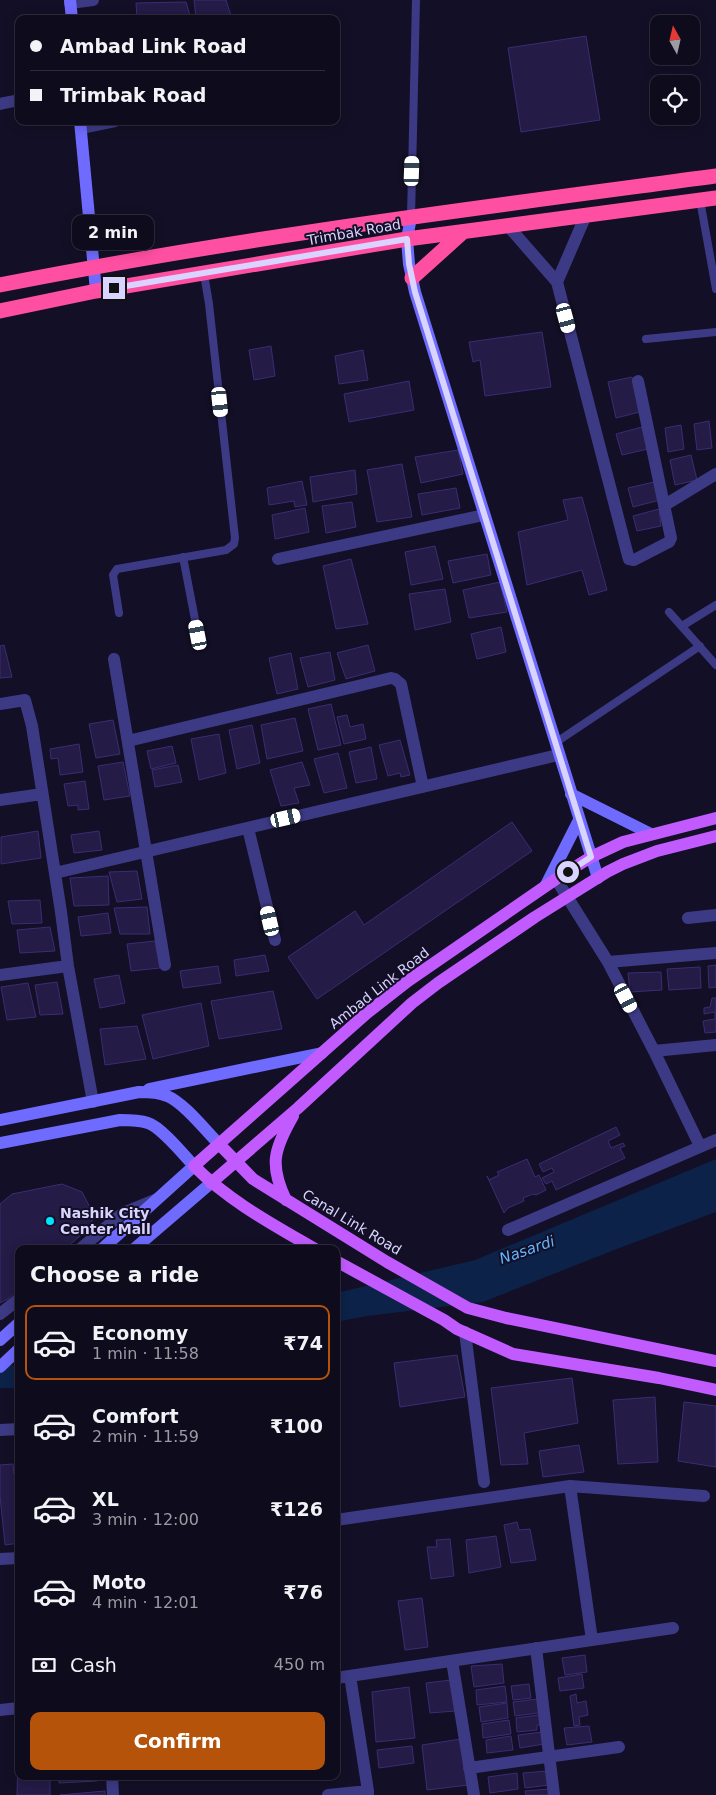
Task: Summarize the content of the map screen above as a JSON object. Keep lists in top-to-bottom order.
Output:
{
  "streets": {
    "highway": ["Trimbak Road"],
    "main road": ["Ambad Link Road", "Canal Link Road"]
  },
  "crossings": [
    ["Ambad Link Road", "Canal Link Road"]
  ],
  "water": ["Nasardi"],
  "places": ["Nashik City Center Mall"],
  "north": "top",
  "page": {
    "banner": ["Ambad Link Road", "Trimbak Road"],
    "bubble": "2 min",
    "heading": "Choose a ride",
    "list": [
      {
        "name": "Economy",
        "note": "1 min · 11:58",
        "value": "₹74"
      },
      {
        "name": "Comfort",
        "note": "2 min · 11:59",
        "value": "₹100"
      },
      {
        "name": "XL",
        "note": "3 min · 12:00",
        "value": "₹126"
      },
      {
        "name": "Moto",
        "note": "4 min · 12:01",
        "value": "₹76"
      }
    ],
    "pay": ["Cash", "450 m"],
    "buttons": "Confirm"
  }
}
